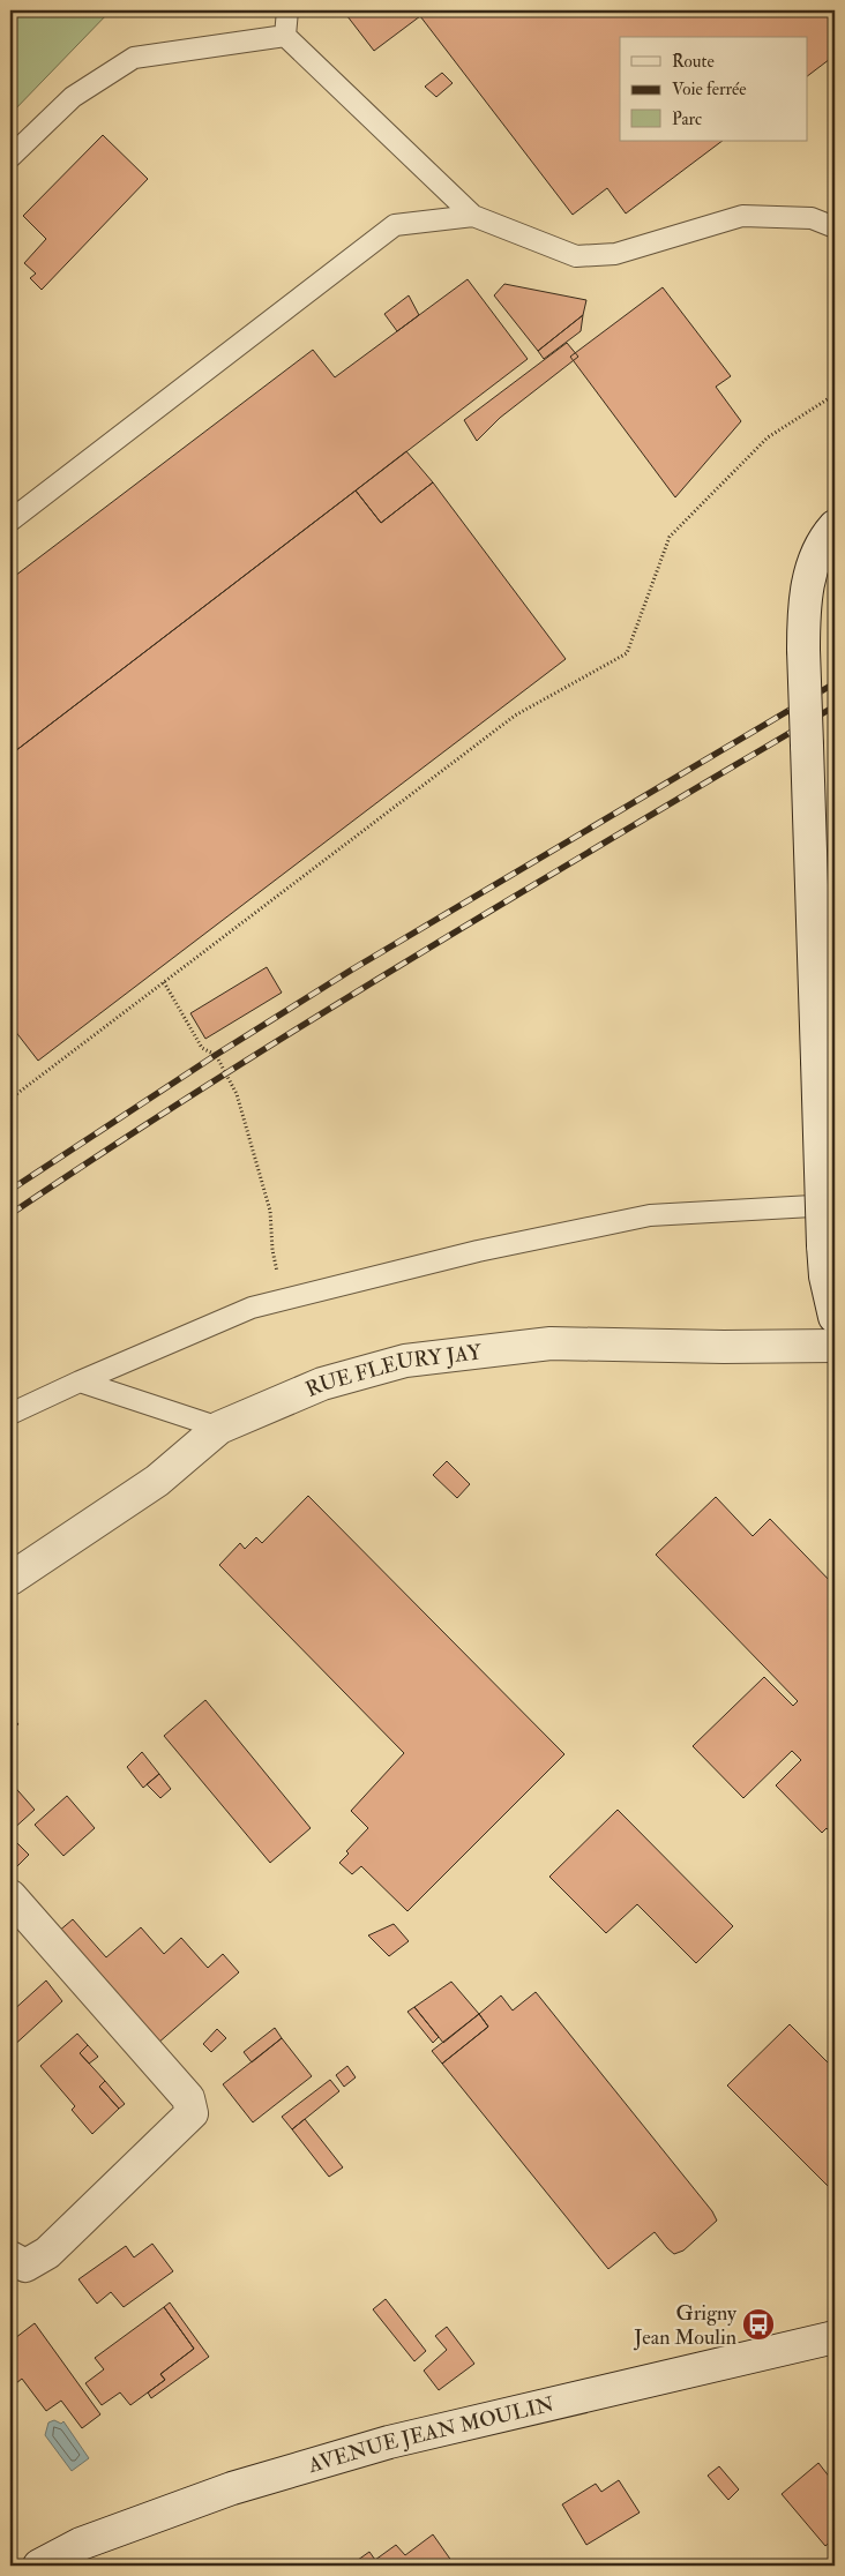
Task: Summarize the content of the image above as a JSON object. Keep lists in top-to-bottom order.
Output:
{
  "streets": {
    "street": ["RUE FLEURY JAY", "AVENUE JEAN MOULIN"]
  },
  "places": {
    "bus stop": ["Grigny Jean Moulin"]
  },
  "legend": ["Route", "Voie ferrée", "Parc"]
}
